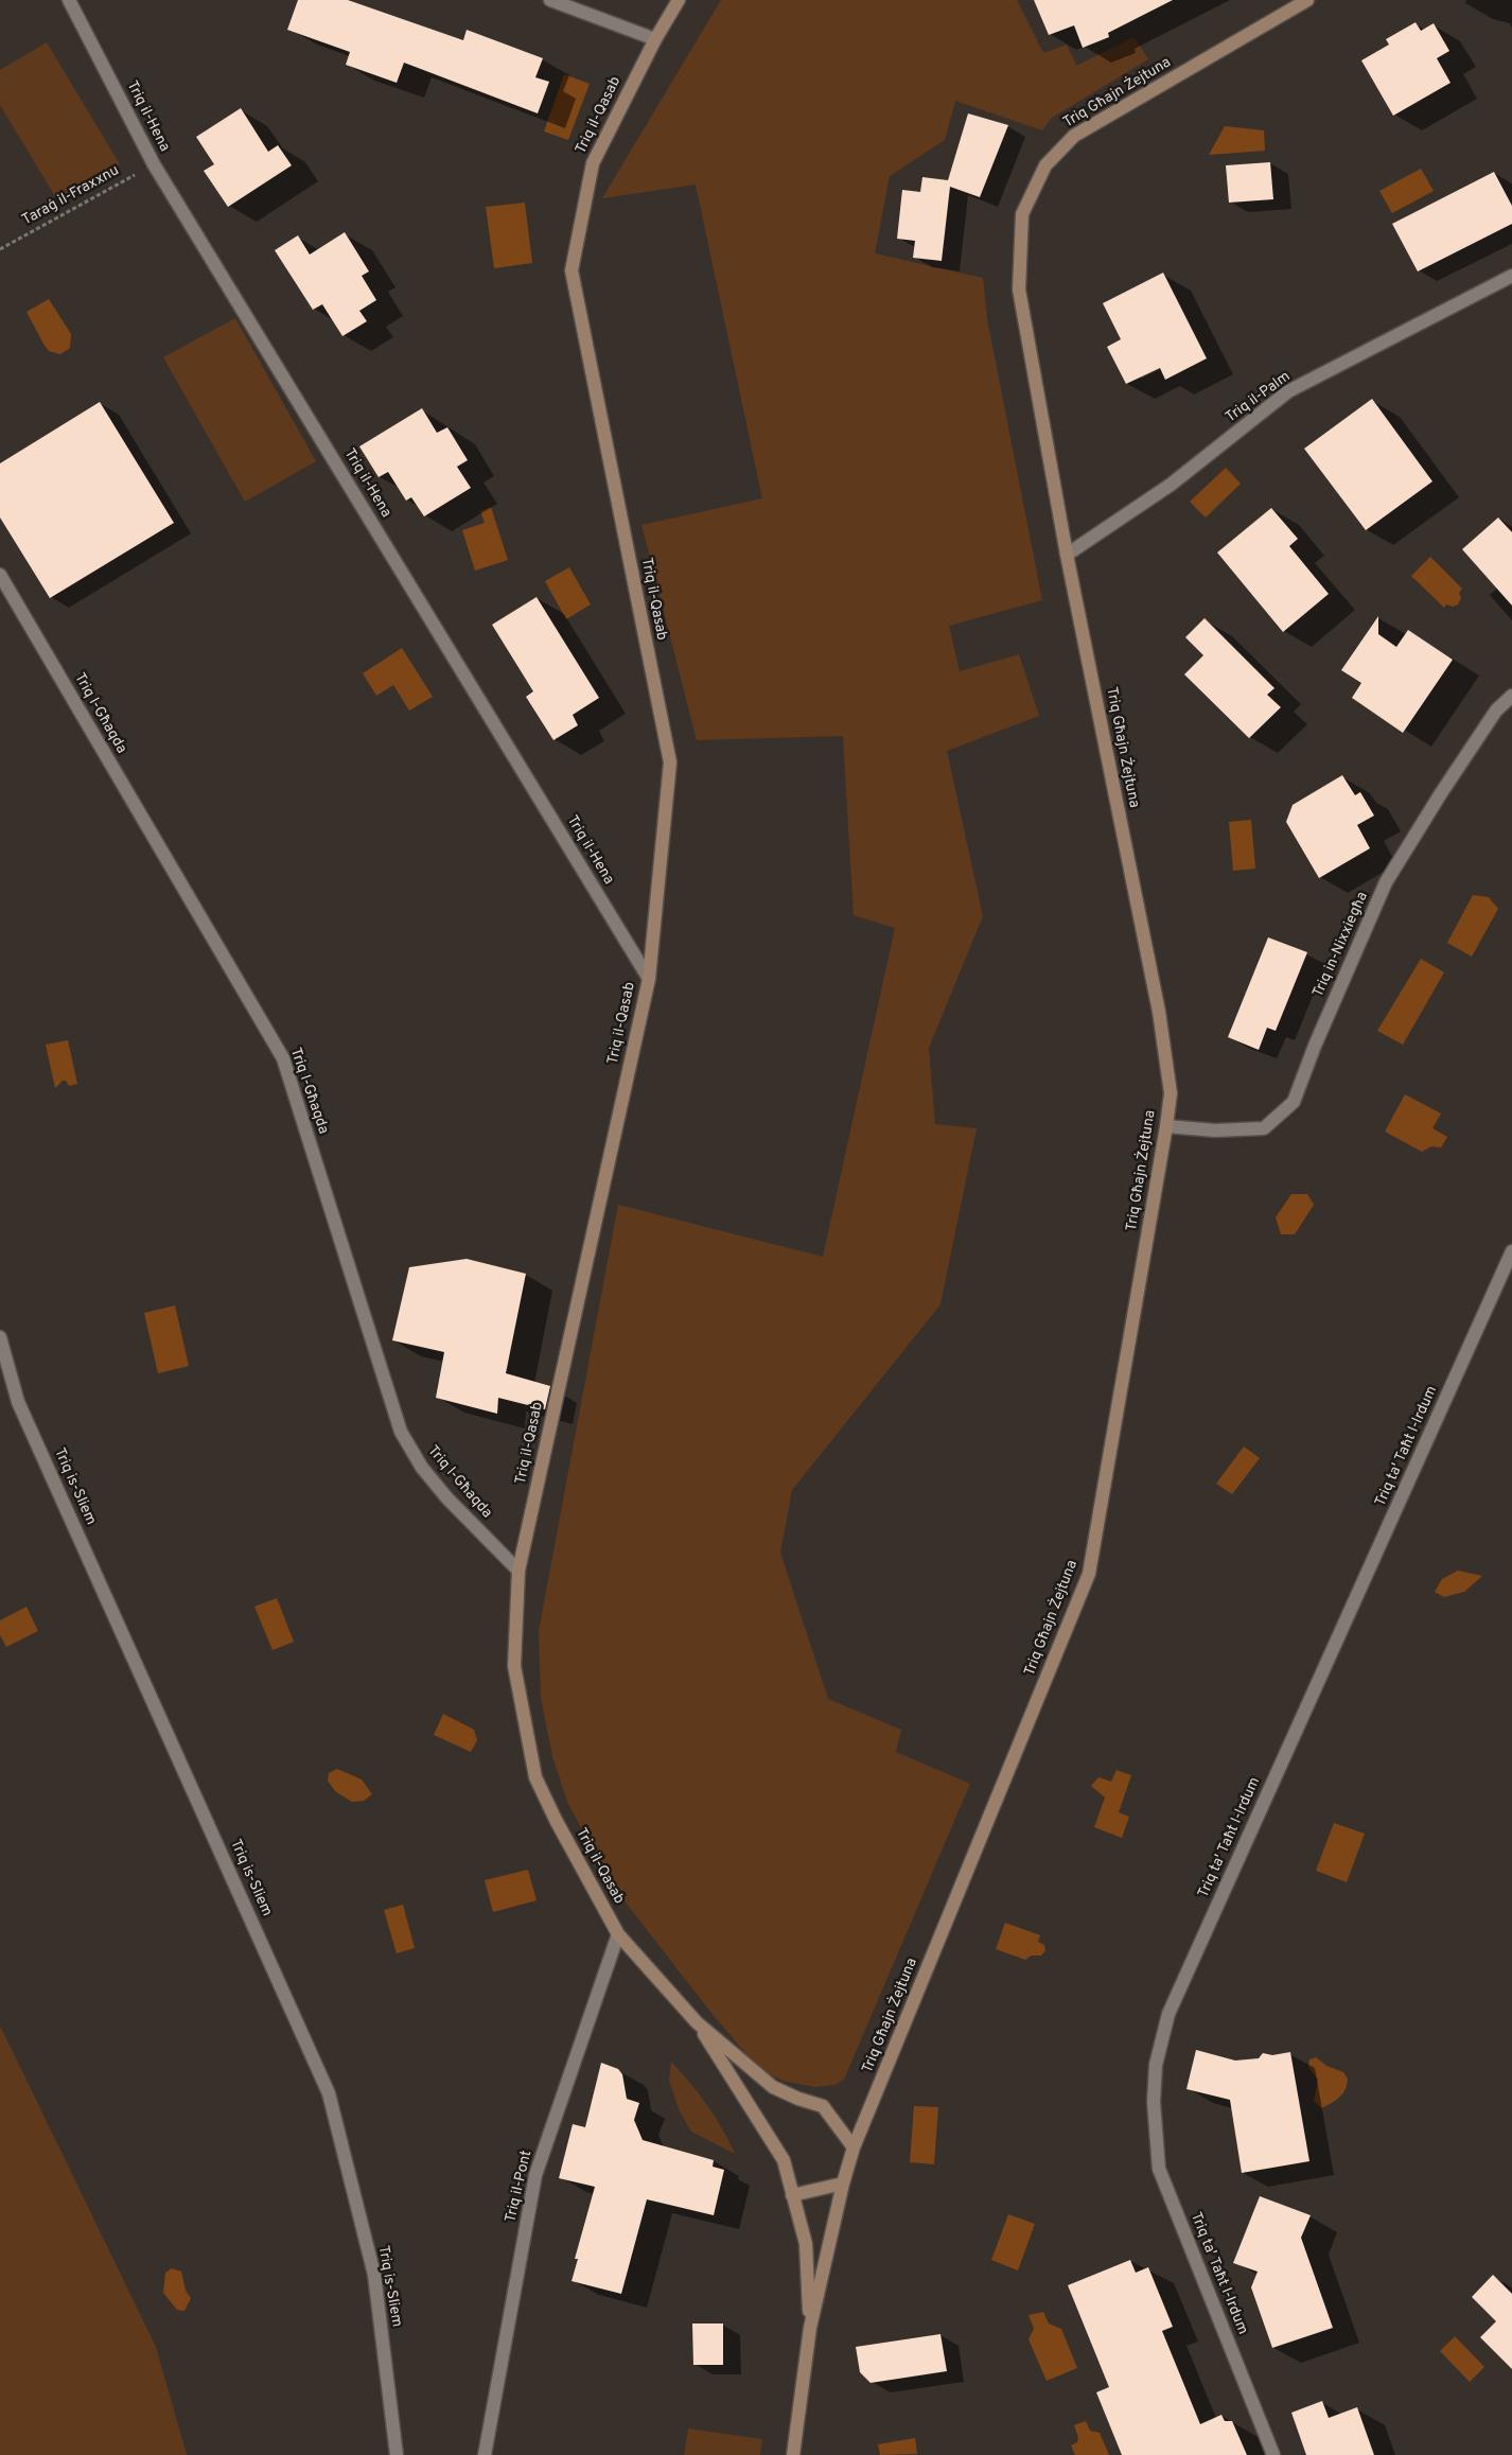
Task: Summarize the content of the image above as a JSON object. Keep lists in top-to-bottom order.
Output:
{
  "streets": {
    "street": [
      "Triq Għajn Żejtuna",
      "Triq il-Qasab",
      "Triq il-Hena",
      "Triq il-Palm",
      "Triq l-Għaqda",
      "Triq in-Nixxiegħa",
      "Triq ta' Taħt l-Irdum",
      "Triq is-Sliem",
      "Triq il-Pont"
    ],
    "path": ["Taraġ il-Fraxxnu"]
  },
  "crossings": [
    ["Triq Għajn Żejtuna", "Triq il-Qasab"],
    ["Triq Għajn Żejtuna", "Triq il-Palm"],
    ["Triq Għajn Żejtuna", "Triq in-Nixxiegħa"],
    ["Triq il-Qasab", "Triq il-Hena"],
    ["Triq il-Qasab", "Triq l-Għaqda"],
    ["Triq il-Qasab", "Triq il-Pont"],
    ["Triq il-Hena", "Taraġ il-Fraxxnu"]
  ]
}
